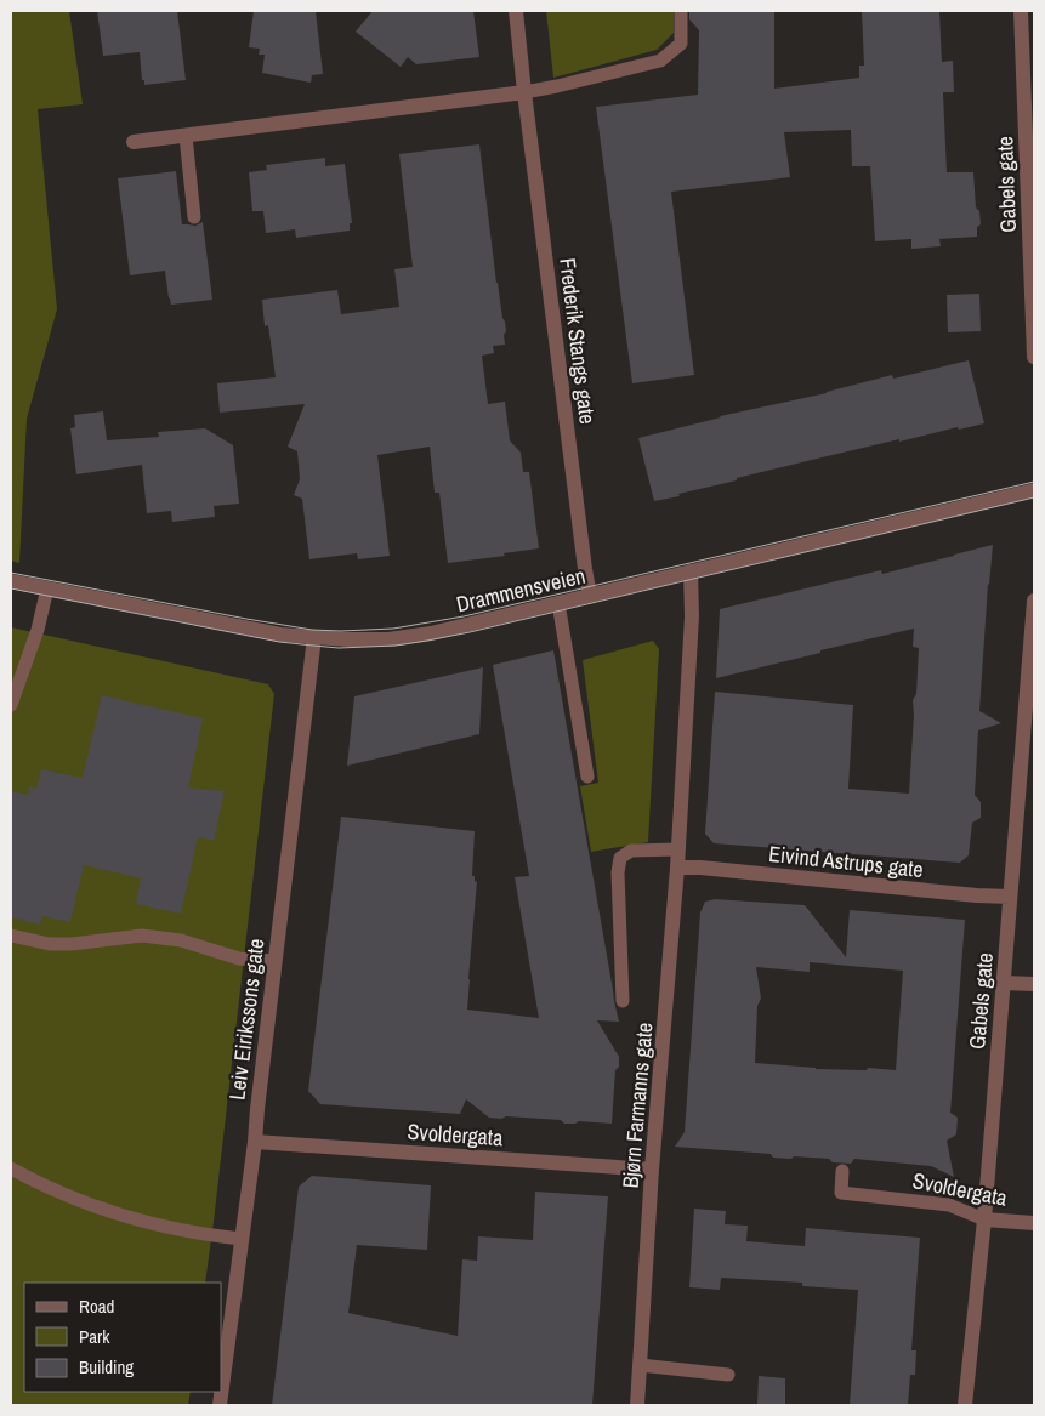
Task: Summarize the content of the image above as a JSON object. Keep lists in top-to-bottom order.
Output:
{
  "streets": {
    "street": [
      "Gabels gate",
      "Frederik Stangs gate",
      "Drammensveien",
      "Eivind Astrups gate",
      "Leiv Eirikssons gate",
      "Bjørn Farmanns gate",
      "Svoldergata"
    ]
  },
  "crossings": [
    ["Gabels gate", "Eivind Astrups gate"],
    ["Gabels gate", "Svoldergata"],
    ["Frederik Stangs gate", "Drammensveien"],
    ["Drammensveien", "Leiv Eirikssons gate"],
    ["Drammensveien", "Bjørn Farmanns gate"],
    ["Eivind Astrups gate", "Bjørn Farmanns gate"],
    ["Leiv Eirikssons gate", "Svoldergata"],
    ["Bjørn Farmanns gate", "Svoldergata"]
  ],
  "legend": ["Road", "Park", "Building"]
}
